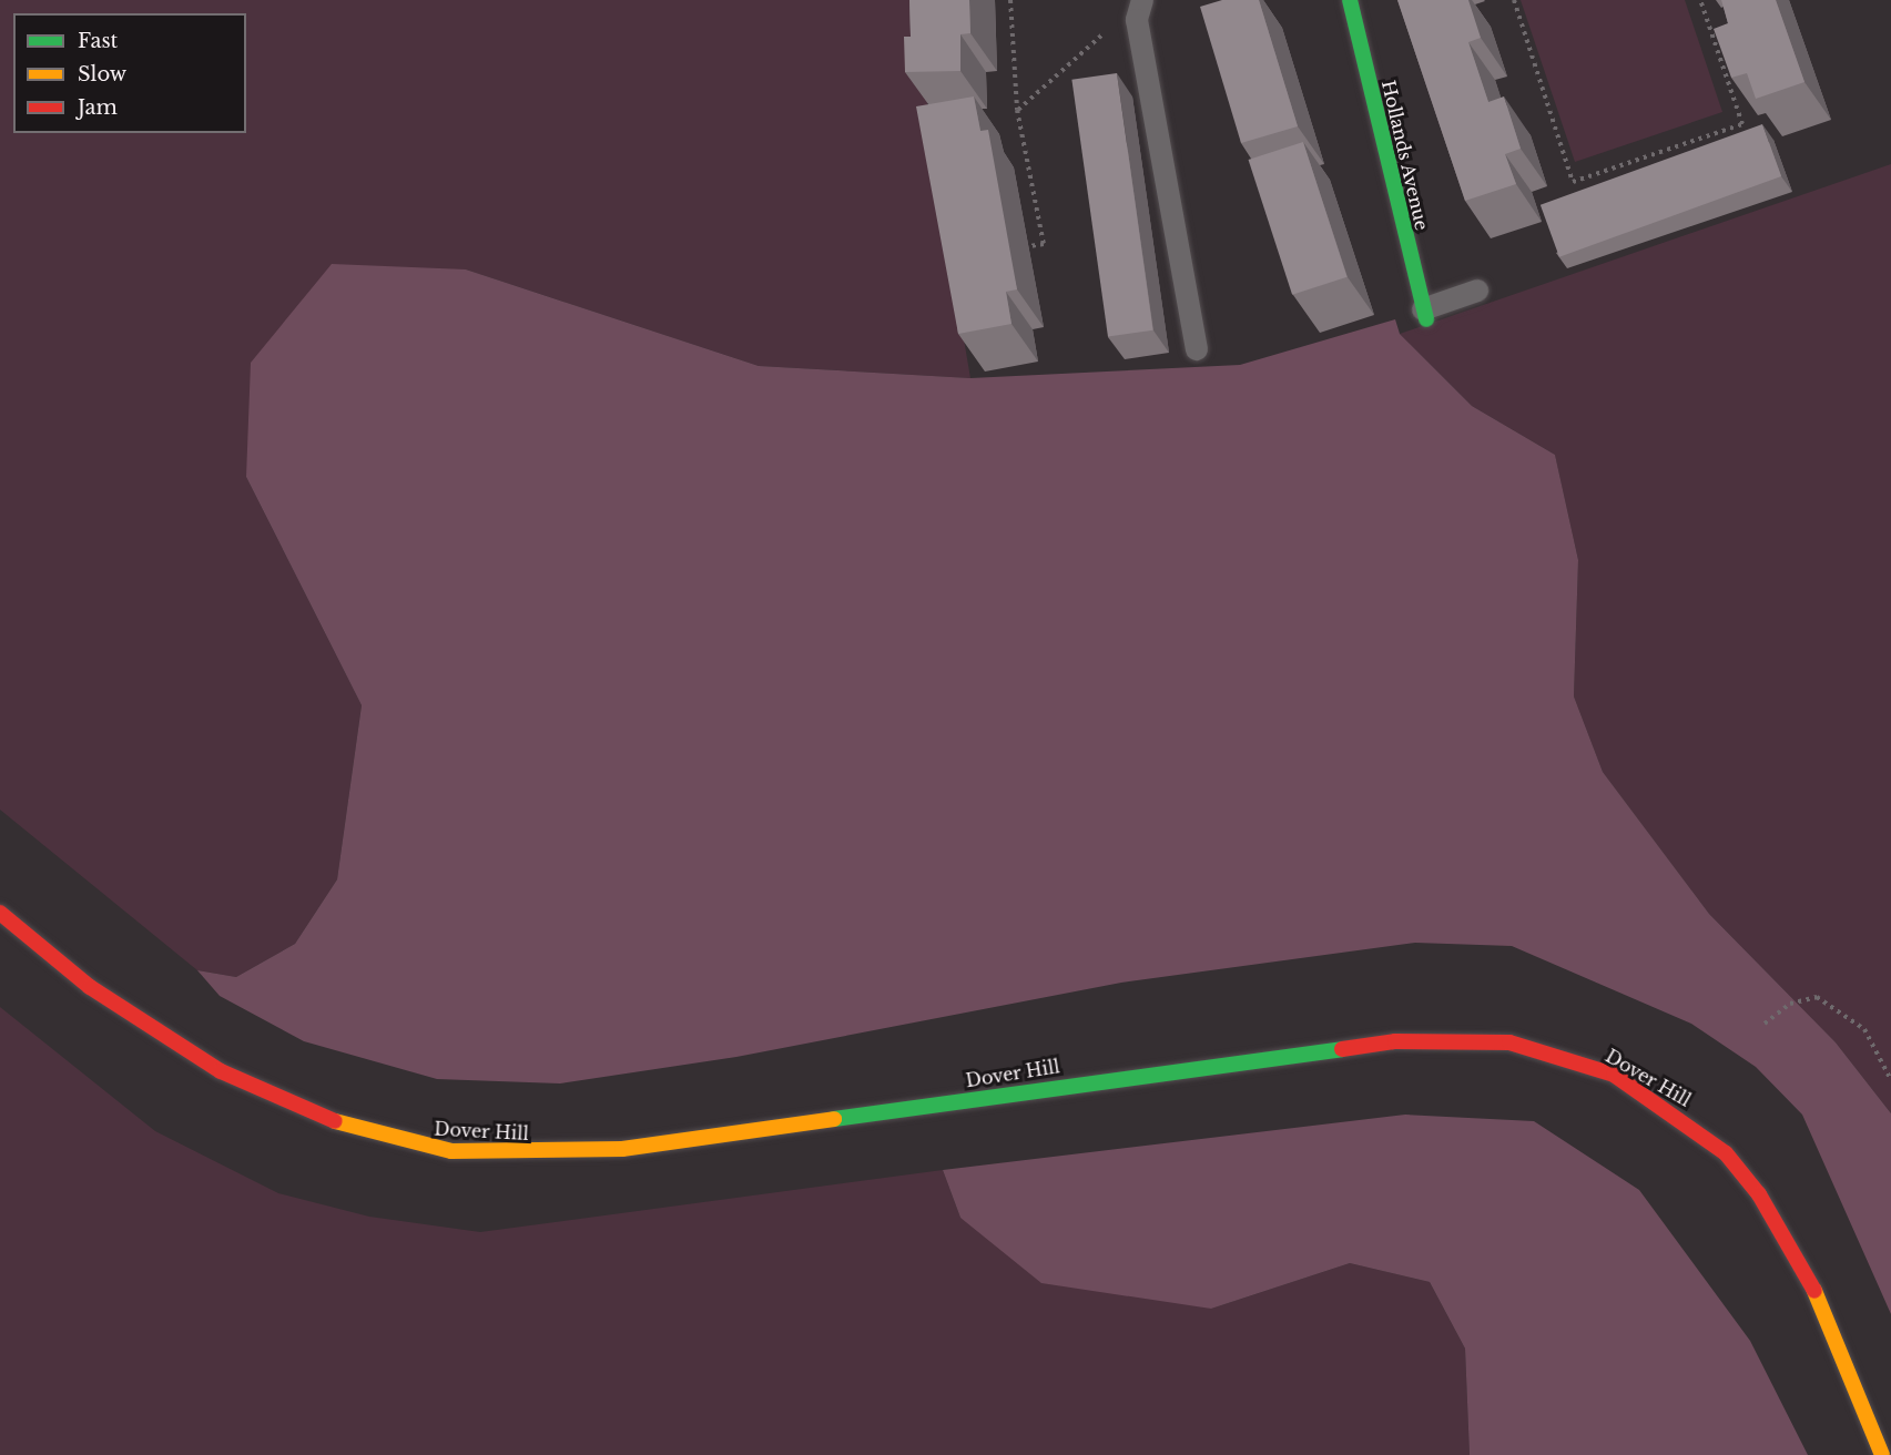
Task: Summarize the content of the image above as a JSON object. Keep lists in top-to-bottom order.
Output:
{
  "streets": {
    "main road": ["Hollands Avenue", "Dover Hill"]
  },
  "legend": ["Fast", "Slow", "Jam"]
}
